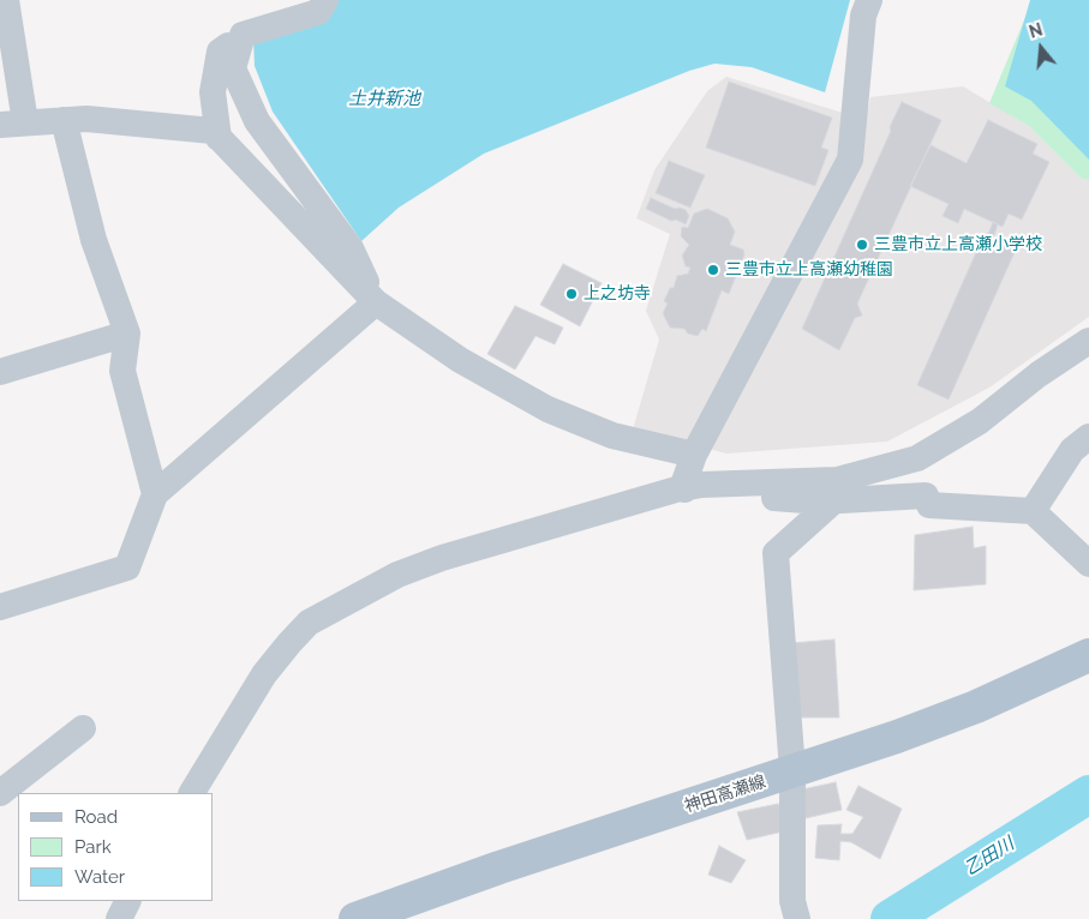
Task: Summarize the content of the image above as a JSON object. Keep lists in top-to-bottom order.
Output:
{
  "streets": {
    "main road": ["神田高瀬線"]
  },
  "water": ["土井新池", "乙田川"],
  "places": ["三豊市立上高瀬小学校", "三豊市立上高瀬幼稚園", "上之坊寺"],
  "legend": ["Road", "Park", "Water"],
  "north": "top"
}
